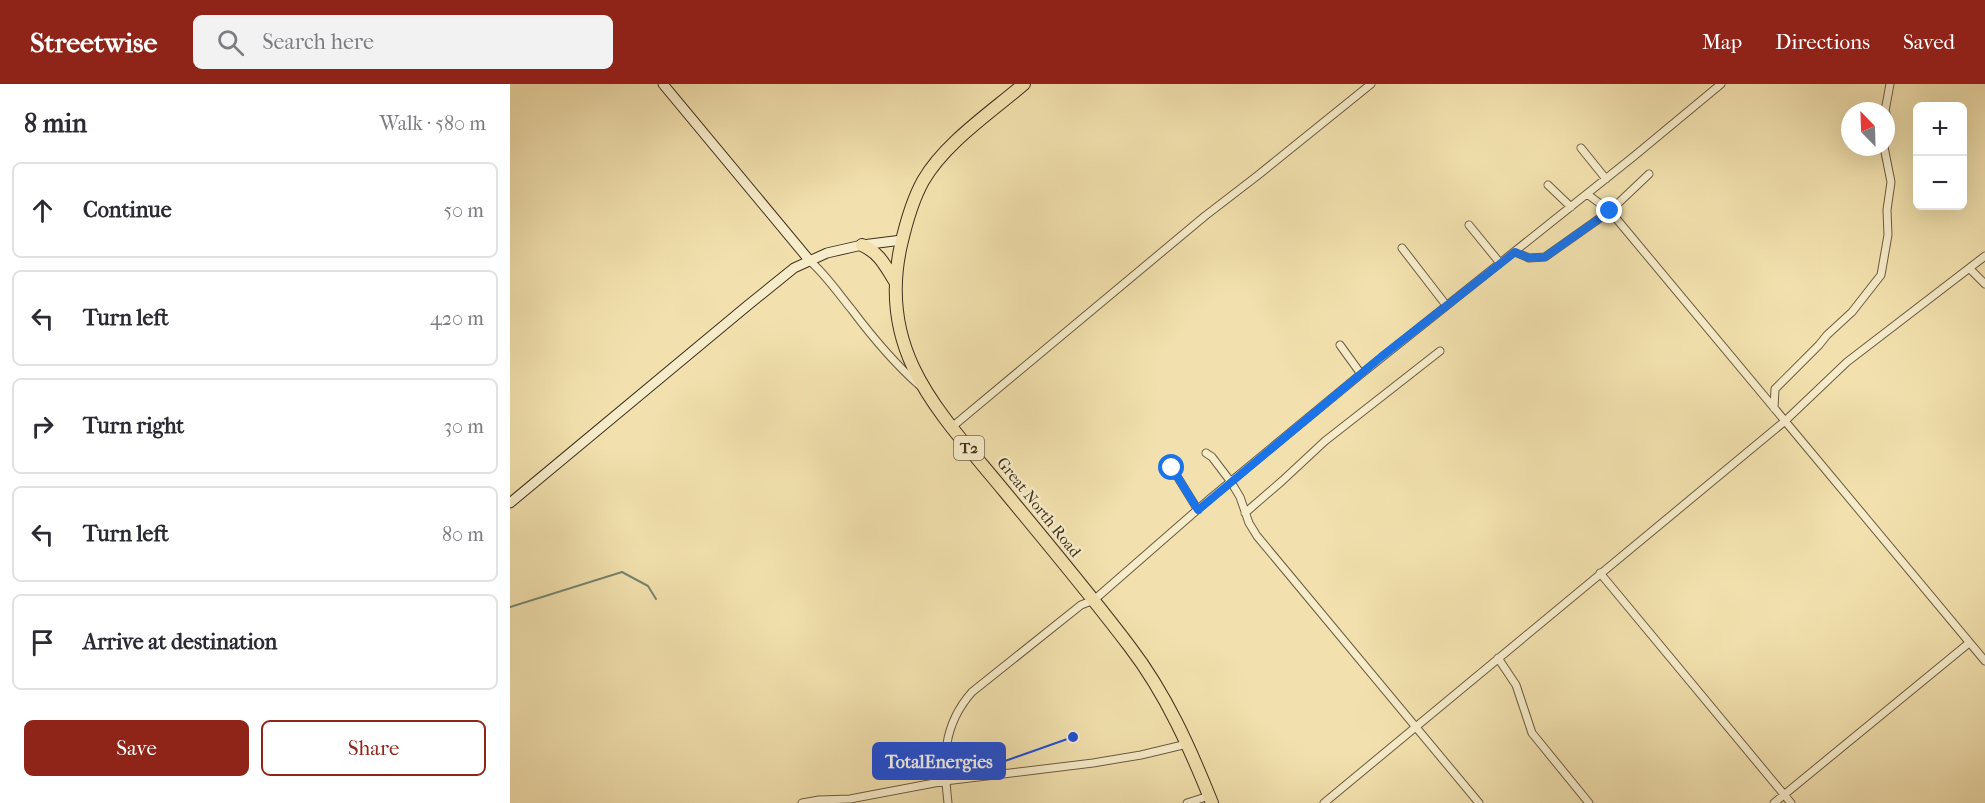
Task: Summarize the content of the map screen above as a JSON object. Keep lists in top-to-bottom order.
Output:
{
  "streets": {
    "highway": ["T2", "Great North Road"]
  },
  "places": ["TotalEnergies"],
  "north": "top left",
  "page": {
    "header": "Streetwise",
    "search": "Search here",
    "nav": ["Map", "Directions", "Saved"],
    "heading": ["8 min", "Walk · 580 m"],
    "map_buttons": ["+", "−"],
    "list": [
      ["Continue", "50 m"],
      ["Turn left", "420 m"],
      ["Turn right", "30 m"],
      ["Turn left", "80 m"],
      "Arrive at destination"
    ],
    "buttons": ["Save", "Share"]
  }
}
